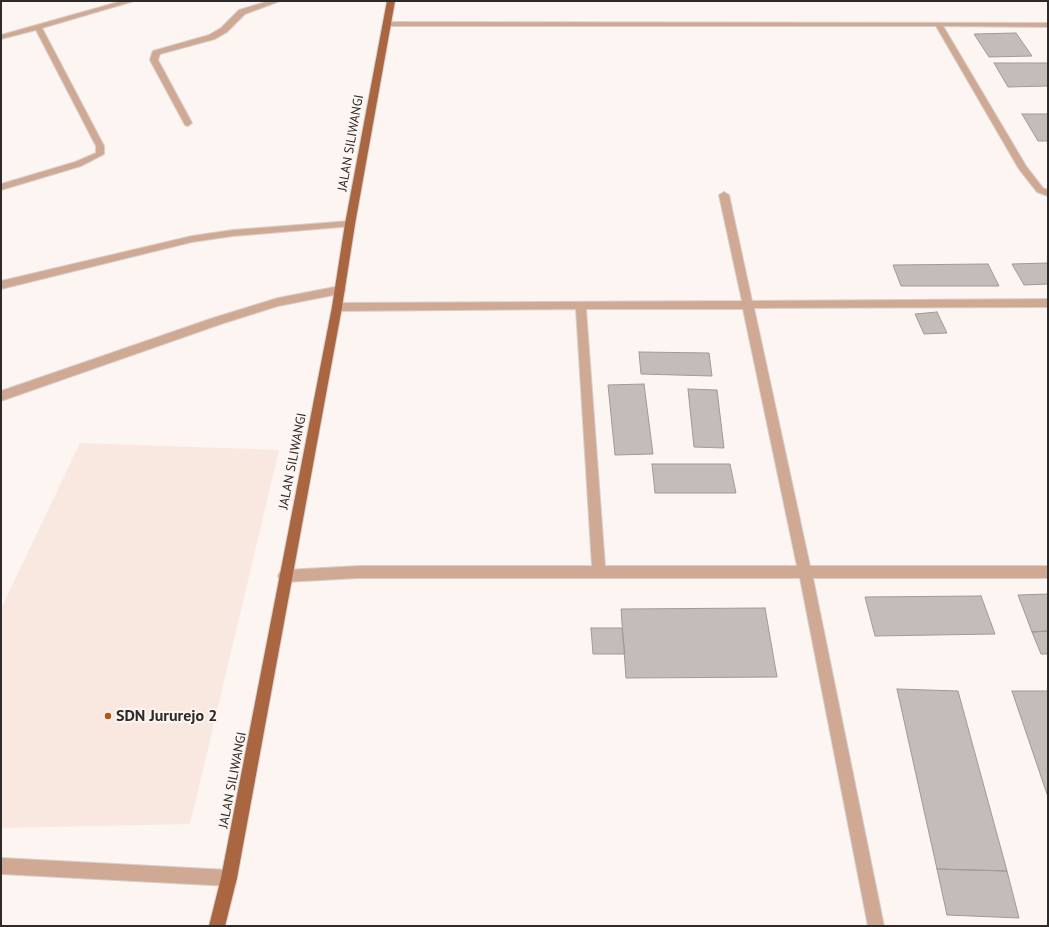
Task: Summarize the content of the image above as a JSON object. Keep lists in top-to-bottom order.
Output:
{
  "streets": {
    "main road": ["JALAN SILIWANGI"]
  },
  "places": ["SDN Jururejo 2"]
}
